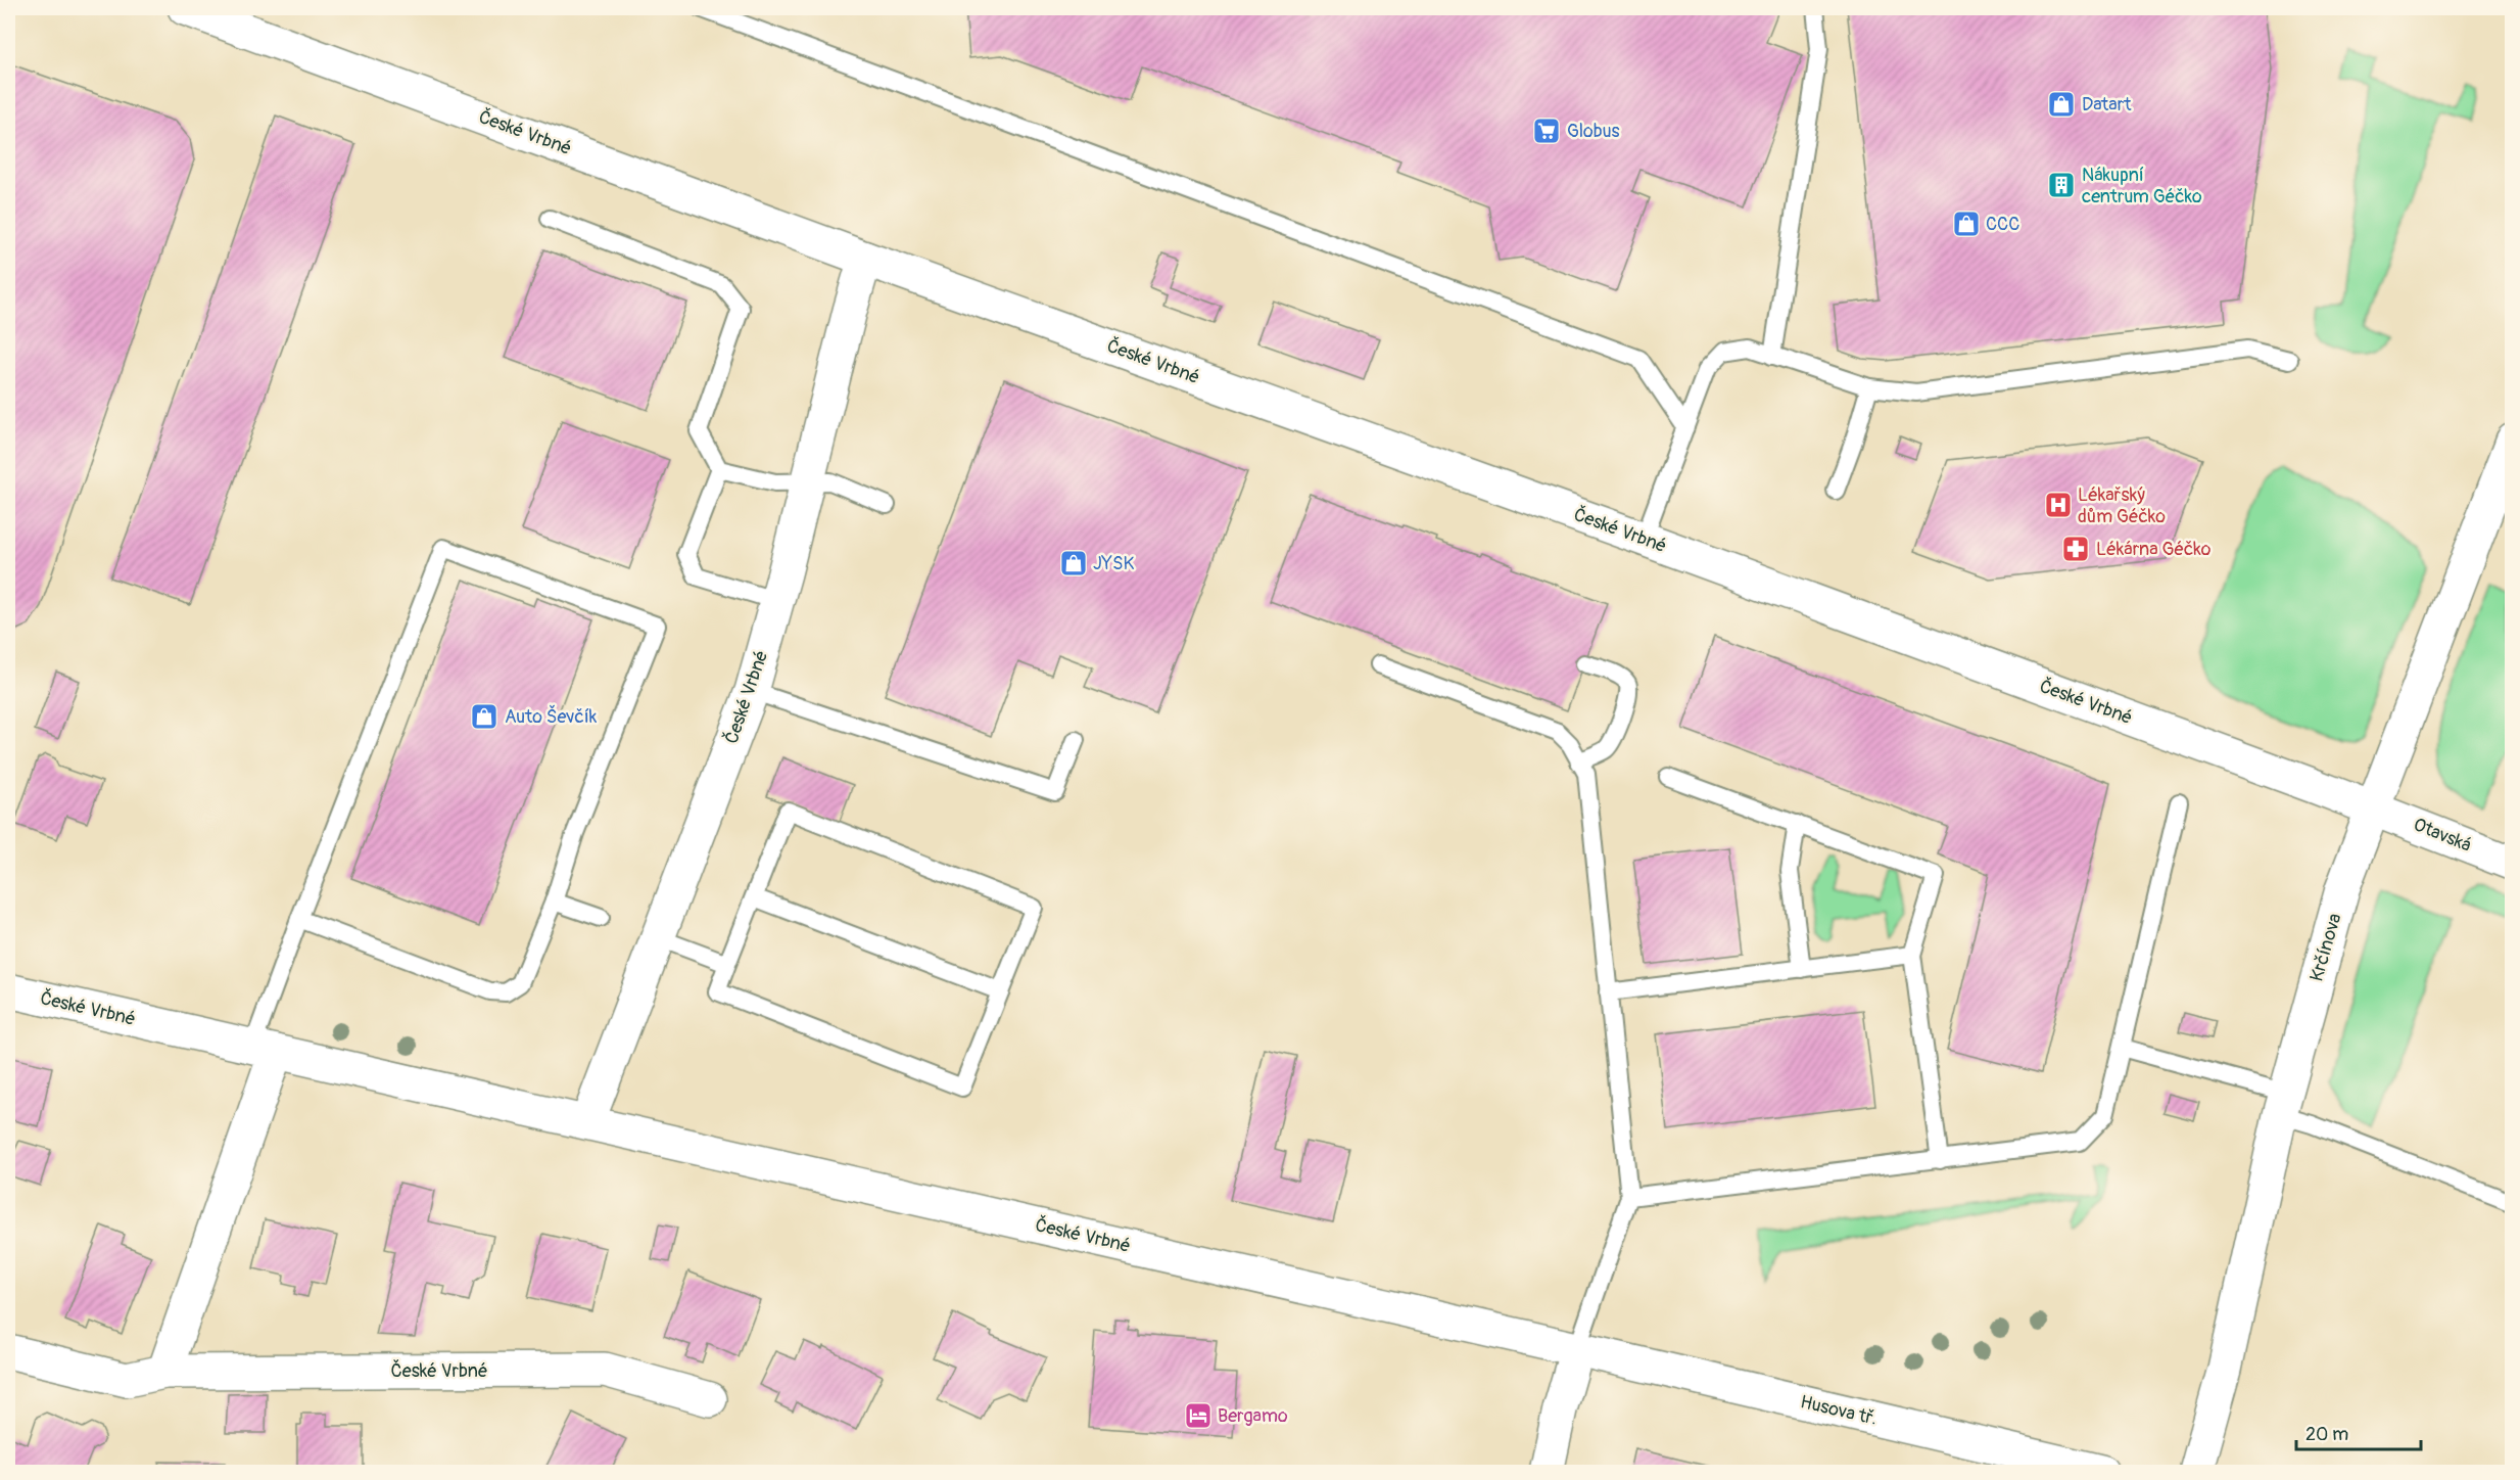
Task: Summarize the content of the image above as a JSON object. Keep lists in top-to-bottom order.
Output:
{
  "streets": {
    "street": [
      "České Vrbné",
      "Otavská",
      "Krčínova",
      "Husova tř."
    ]
  },
  "crossings": [
    ["České Vrbné", "Otavská"],
    ["České Vrbné", "Krčínova"],
    ["České Vrbné", "Husova tř."],
    ["Otavská", "Krčínova"]
  ],
  "places": {
    "shop": [
      "Datart",
      "CCC",
      "JYSK",
      "Auto Ševčík"
    ],
    "supermarket": ["Globus"],
    "building": ["Nákupní centrum Géčko"],
    "hospital": ["Lékařský dům Géčko"],
    "pharmacy": ["Lékárna Géčko"],
    "hotel": ["Bergamo"]
  },
  "scale_bar": "20 m"
}
